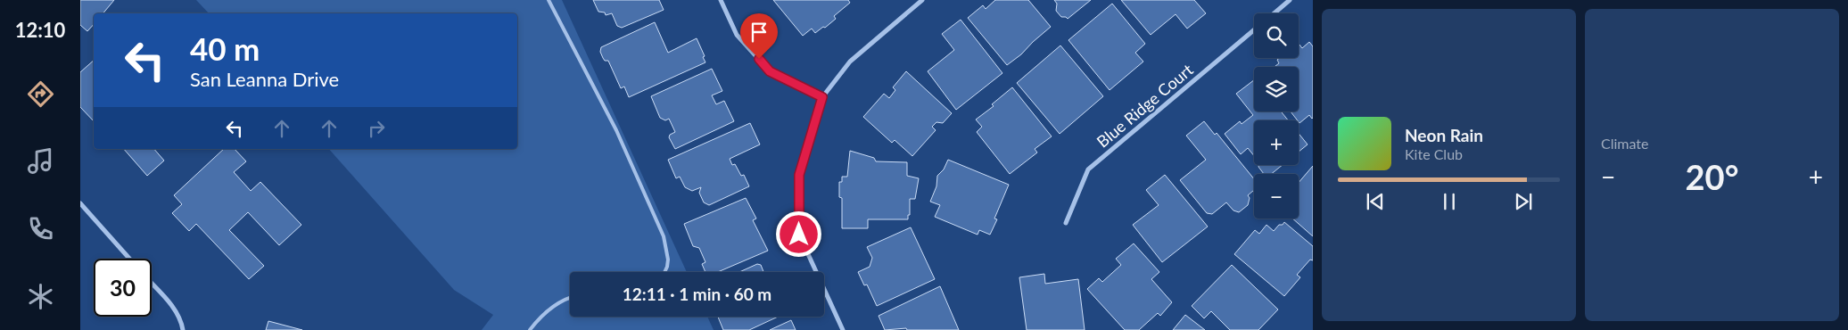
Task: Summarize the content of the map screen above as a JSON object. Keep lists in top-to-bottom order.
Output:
{
  "streets": {
    "street": ["Blue Ridge Court"]
  },
  "page": {
    "tabs": "12:10",
    "tile": "Climate",
    "map_buttons": ["+", "−"],
    "turn": ["40 m", "San Leanna Drive"],
    "song": ["Neon Rain", "Kite Club"],
    "heat": ["−", "20°", "+"],
    "limit": "30",
    "trip": "12:11 · 1 min · 60 m"
  }
}
